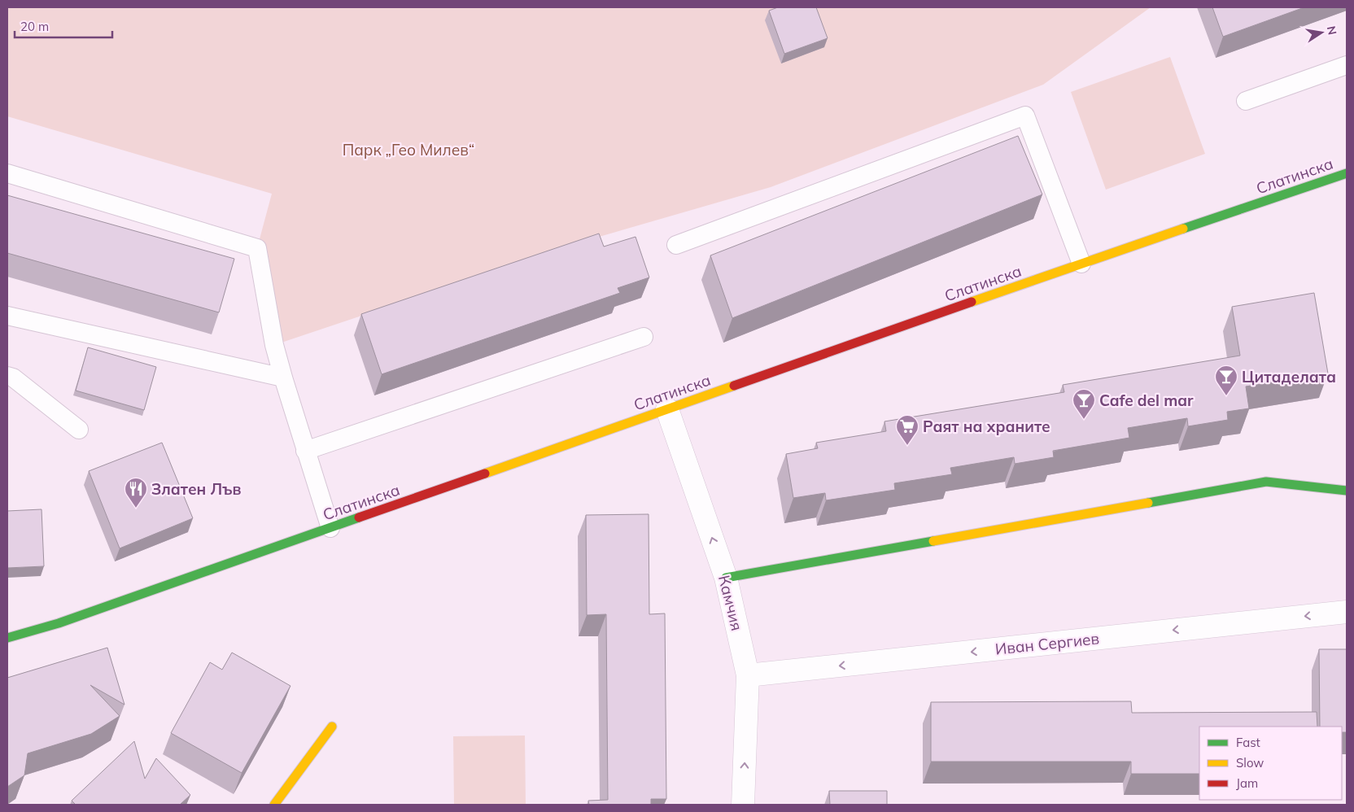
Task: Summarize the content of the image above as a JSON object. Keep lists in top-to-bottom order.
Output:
{
  "streets": {
    "street": ["Слатинска", "Камчия", "Иван Сергиев"]
  },
  "crossings": [
    ["Слатинска", "Камчия"],
    ["Камчия", "Иван Сергиев"]
  ],
  "one_way": ["Камчия"],
  "parks": ["Парк „Гео Милев“"],
  "places": {
    "bar": ["Цитаделата", "Cafe del mar"],
    "supermarket": ["Раят на храните"],
    "restaurant": ["Златен Лъв"]
  },
  "legend": ["Fast", "Slow", "Jam"],
  "scale_bar": "20 m",
  "north": "right"
}
